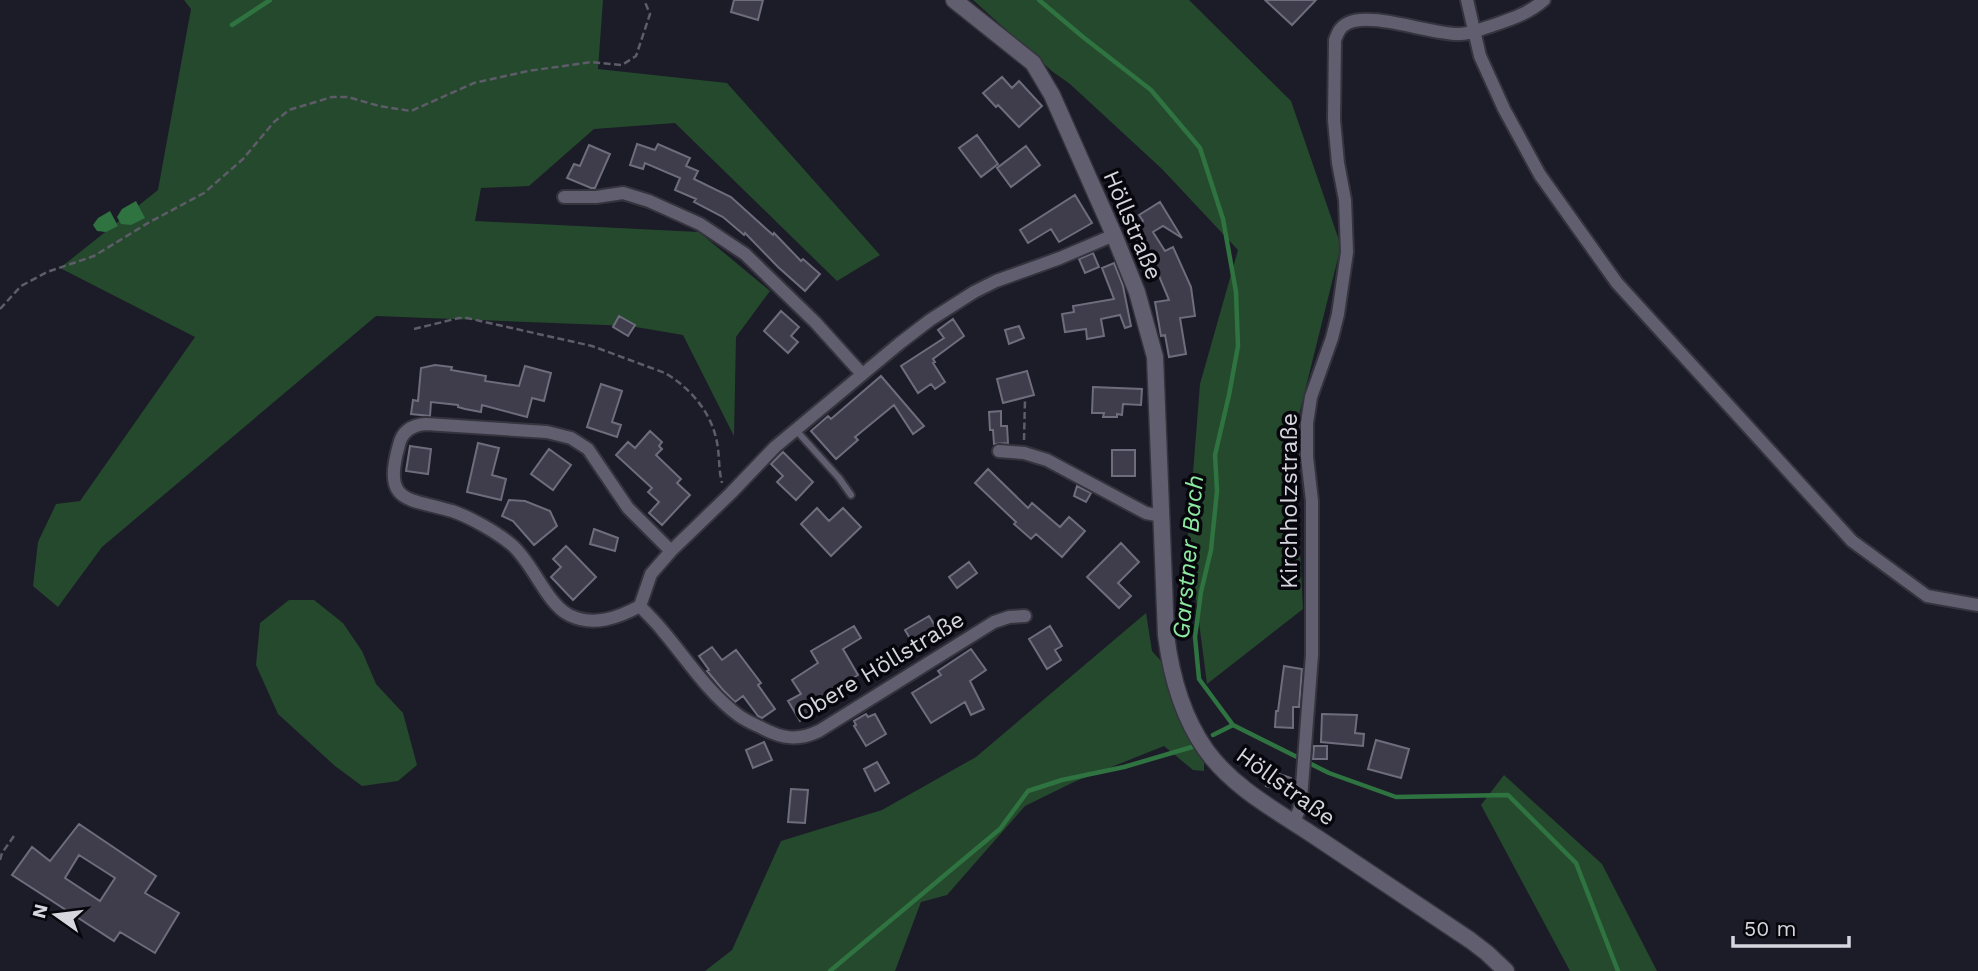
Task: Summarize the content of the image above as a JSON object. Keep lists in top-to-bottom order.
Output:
{
  "streets": {
    "street": ["Höllstraße", "Kirchholzstraße", "Obere Höllstraße"]
  },
  "crossings": [
    ["Höllstraße", "Kirchholzstraße"]
  ],
  "water": ["Garstner Bach"],
  "scale_bar": "50 m",
  "north": "left"
}
